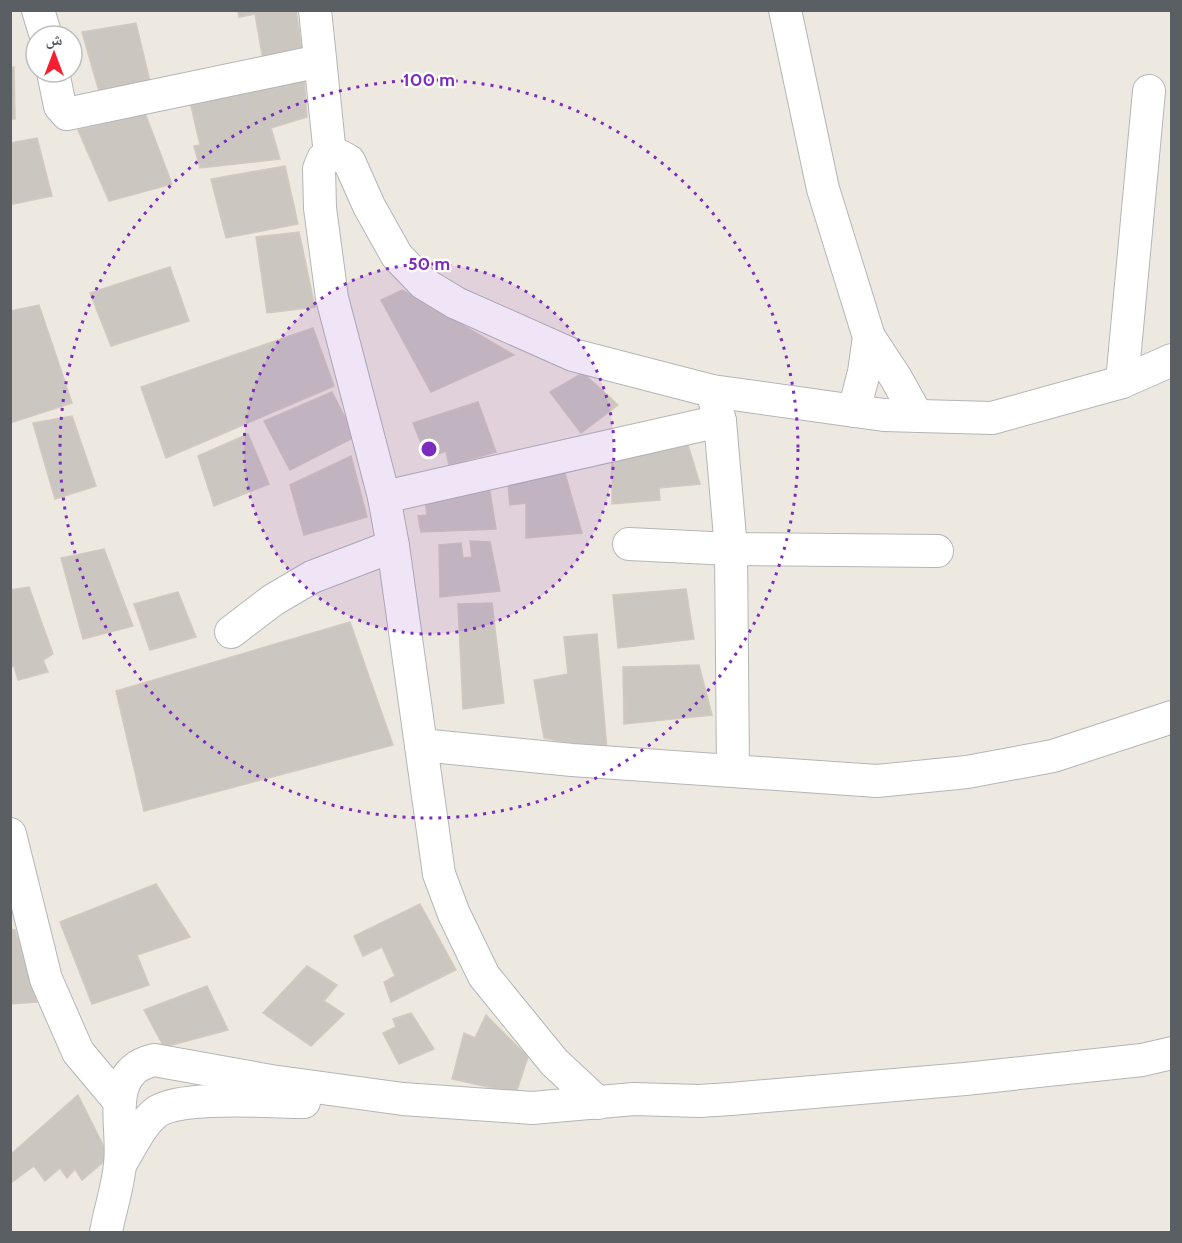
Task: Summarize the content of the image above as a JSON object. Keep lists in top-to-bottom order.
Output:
{
  "north": "top",
  "rings": ["100 m", "50 m"]
}
